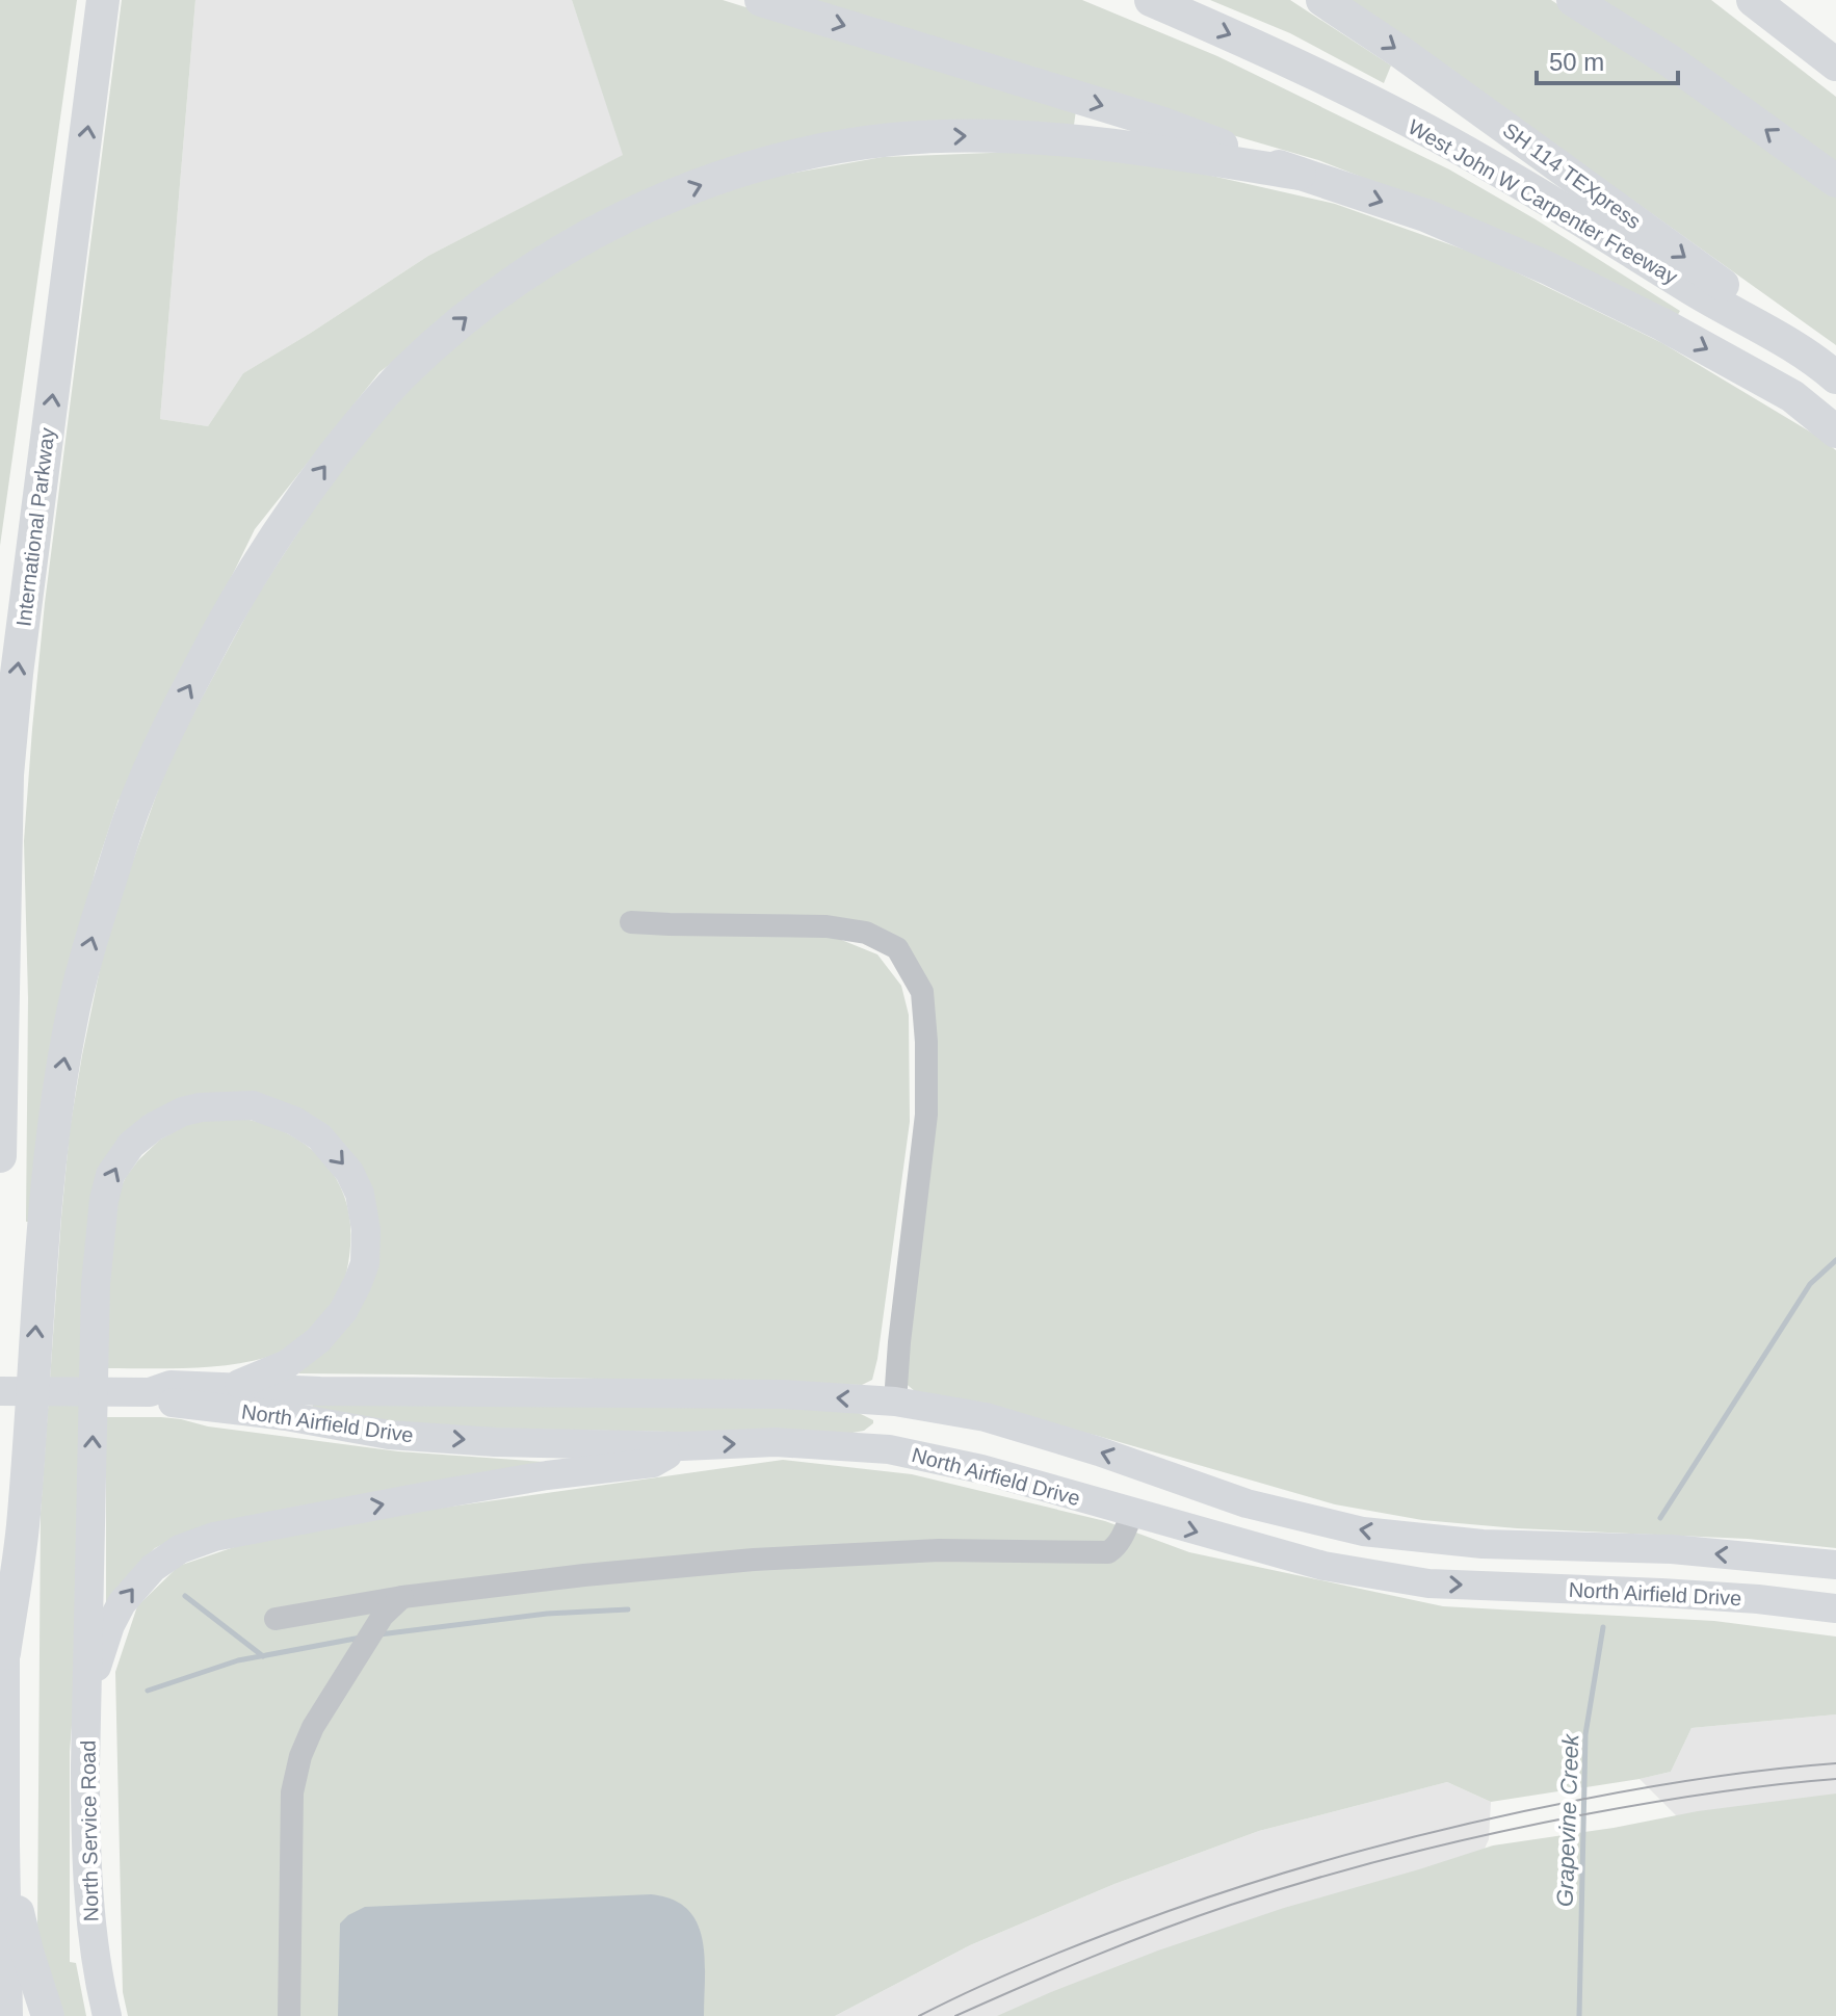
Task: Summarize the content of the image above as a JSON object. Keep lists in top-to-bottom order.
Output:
{
  "streets": {
    "highway": ["SH 114 TEXpress", "West John W Carpenter Freeway", "International Parkway"],
    "main road": ["North Airfield Drive", "North Service Road"]
  },
  "crossings": [
    ["SH 114 TEXpress", "West John W Carpenter Freeway"],
    ["North Airfield Drive", "North Service Road"]
  ],
  "one_way": ["International Parkway"],
  "water": ["Grapevine Creek"],
  "scale_bar": "50 m"
}
